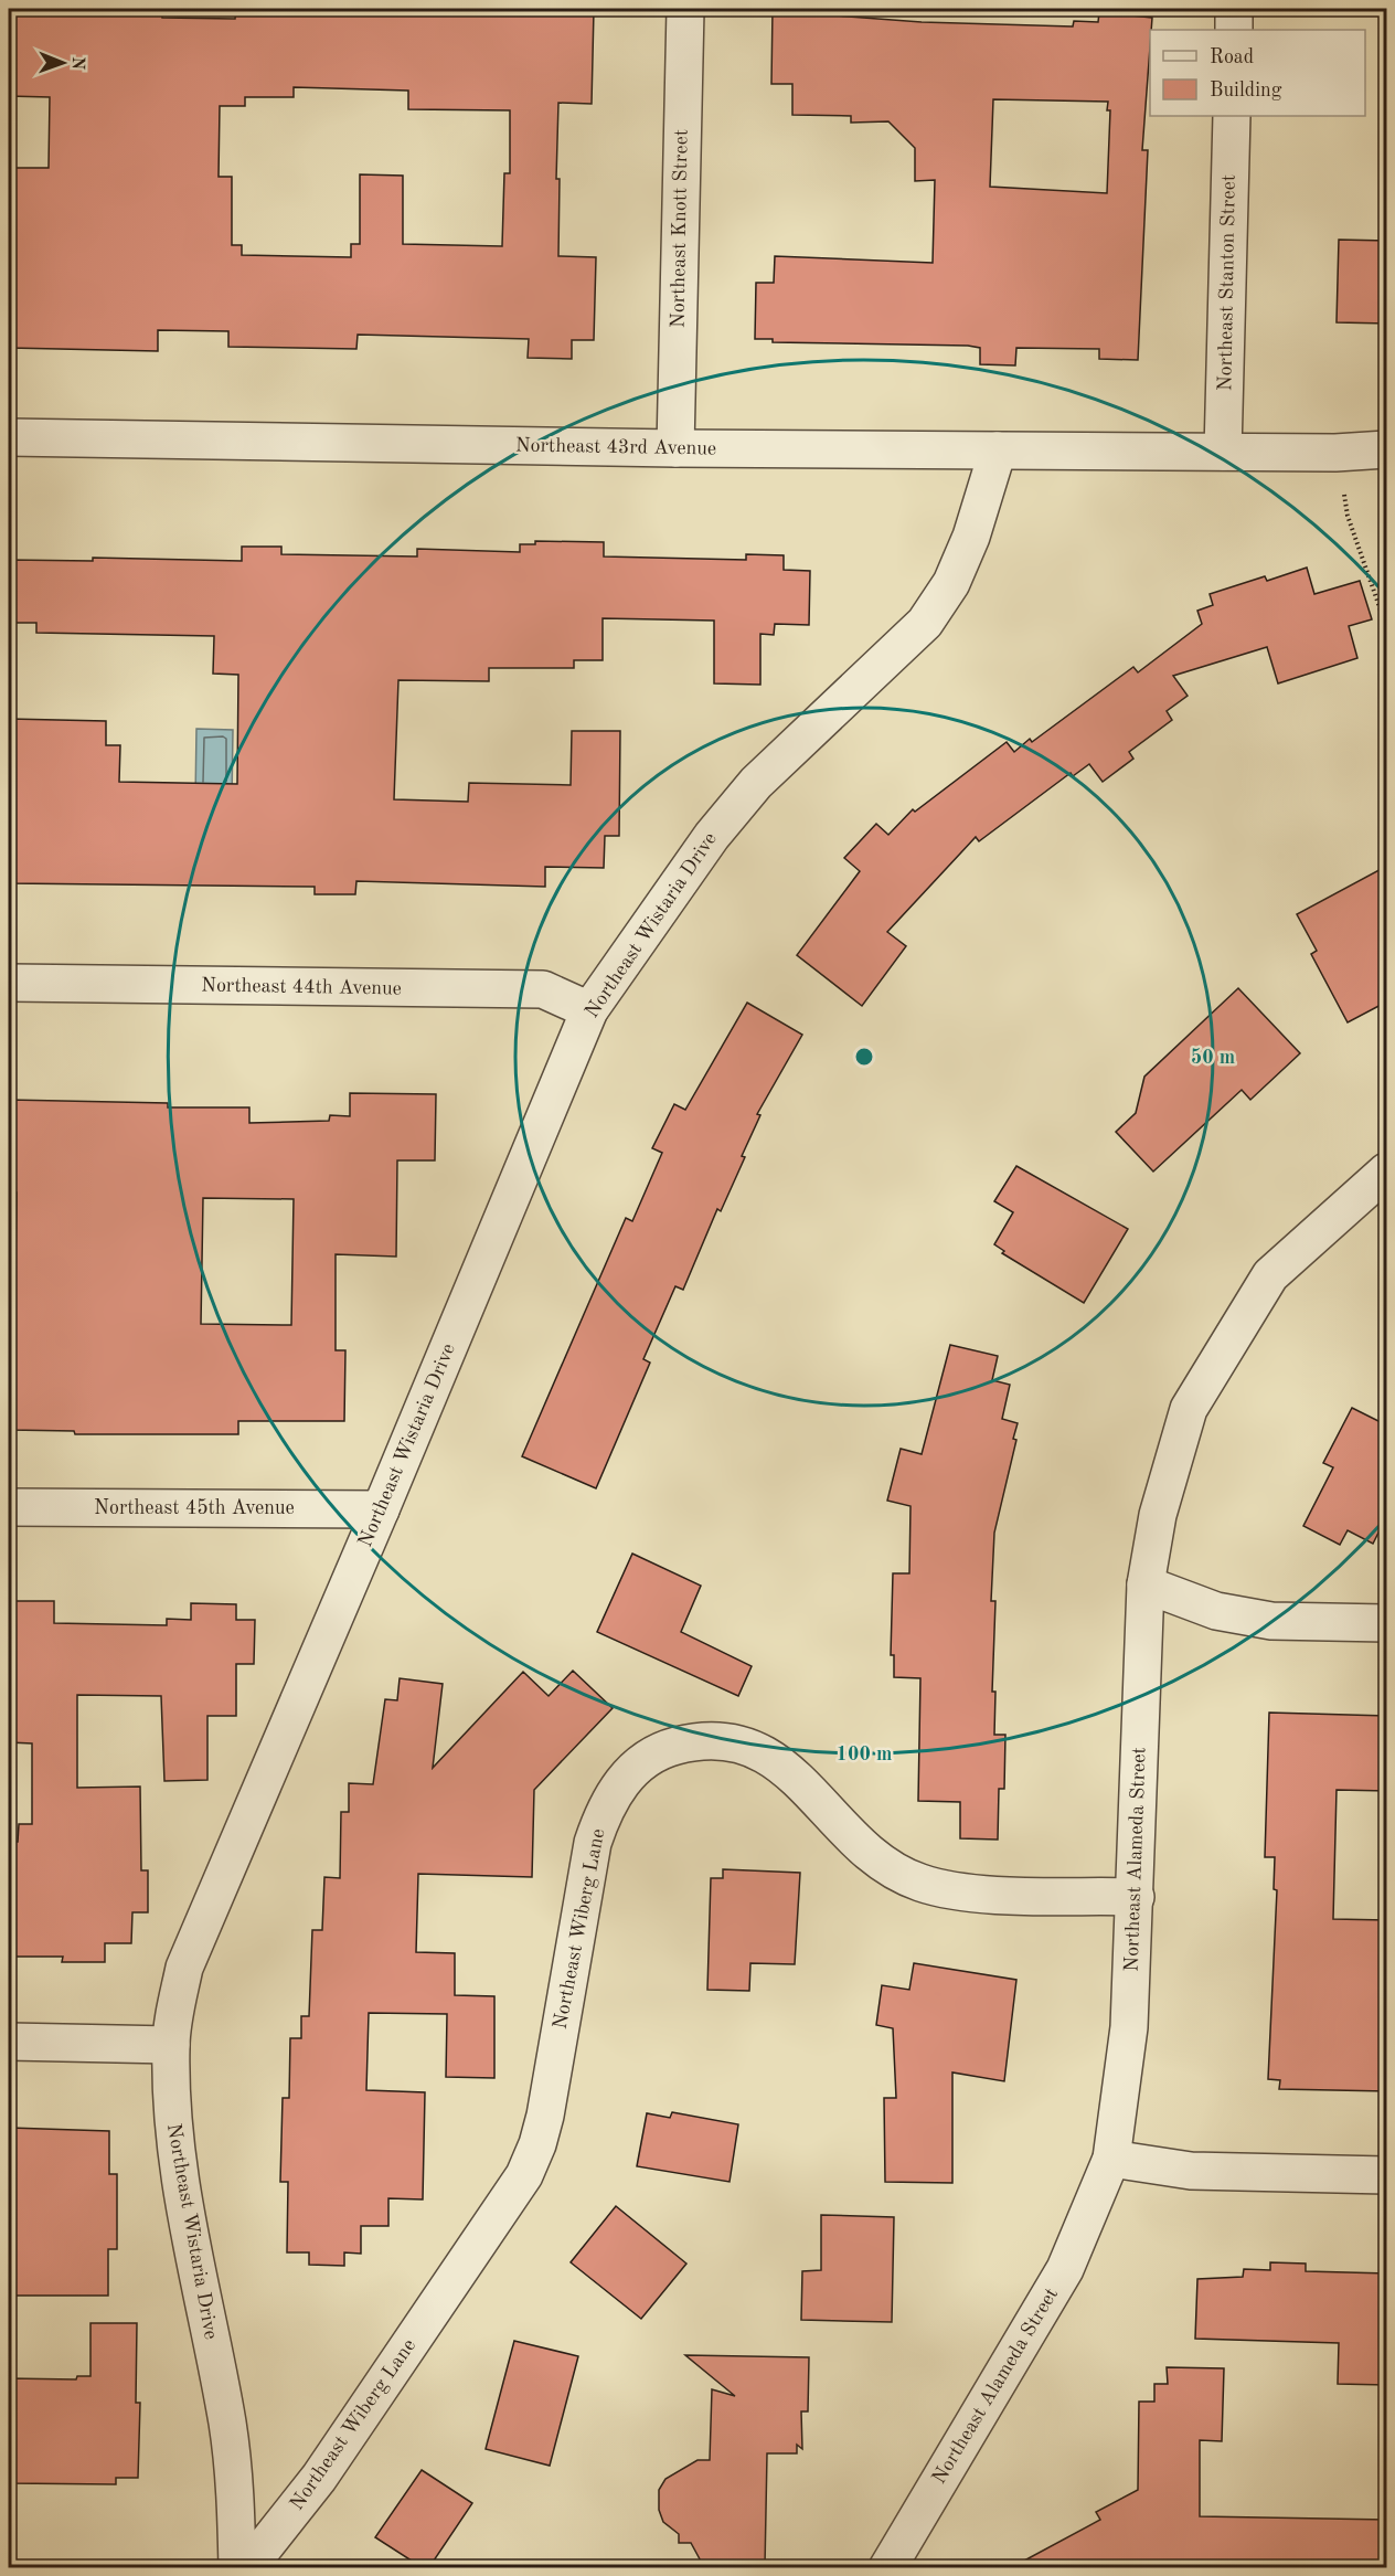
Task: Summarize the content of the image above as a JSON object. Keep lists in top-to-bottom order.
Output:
{
  "streets": {
    "street": [
      "Northeast Knott Street",
      "Northeast Stanton Street",
      "Northeast 43rd Avenue",
      "Northeast Wistaria Drive",
      "Northeast 44th Avenue",
      "Northeast 45th Avenue",
      "Northeast Alameda Street",
      "Northeast Wiberg Lane"
    ]
  },
  "crossings": [
    ["Northeast Knott Street", "Northeast 43rd Avenue"],
    ["Northeast Stanton Street", "Northeast 43rd Avenue"],
    ["Northeast 43rd Avenue", "Northeast Wistaria Drive"],
    ["Northeast Wistaria Drive", "Northeast 44th Avenue"],
    ["Northeast Wistaria Drive", "Northeast 45th Avenue"],
    ["Northeast Alameda Street", "Northeast Wiberg Lane"]
  ],
  "legend": ["Road", "Building"],
  "north": "right",
  "rings": ["50 m", "100 m"]
}
